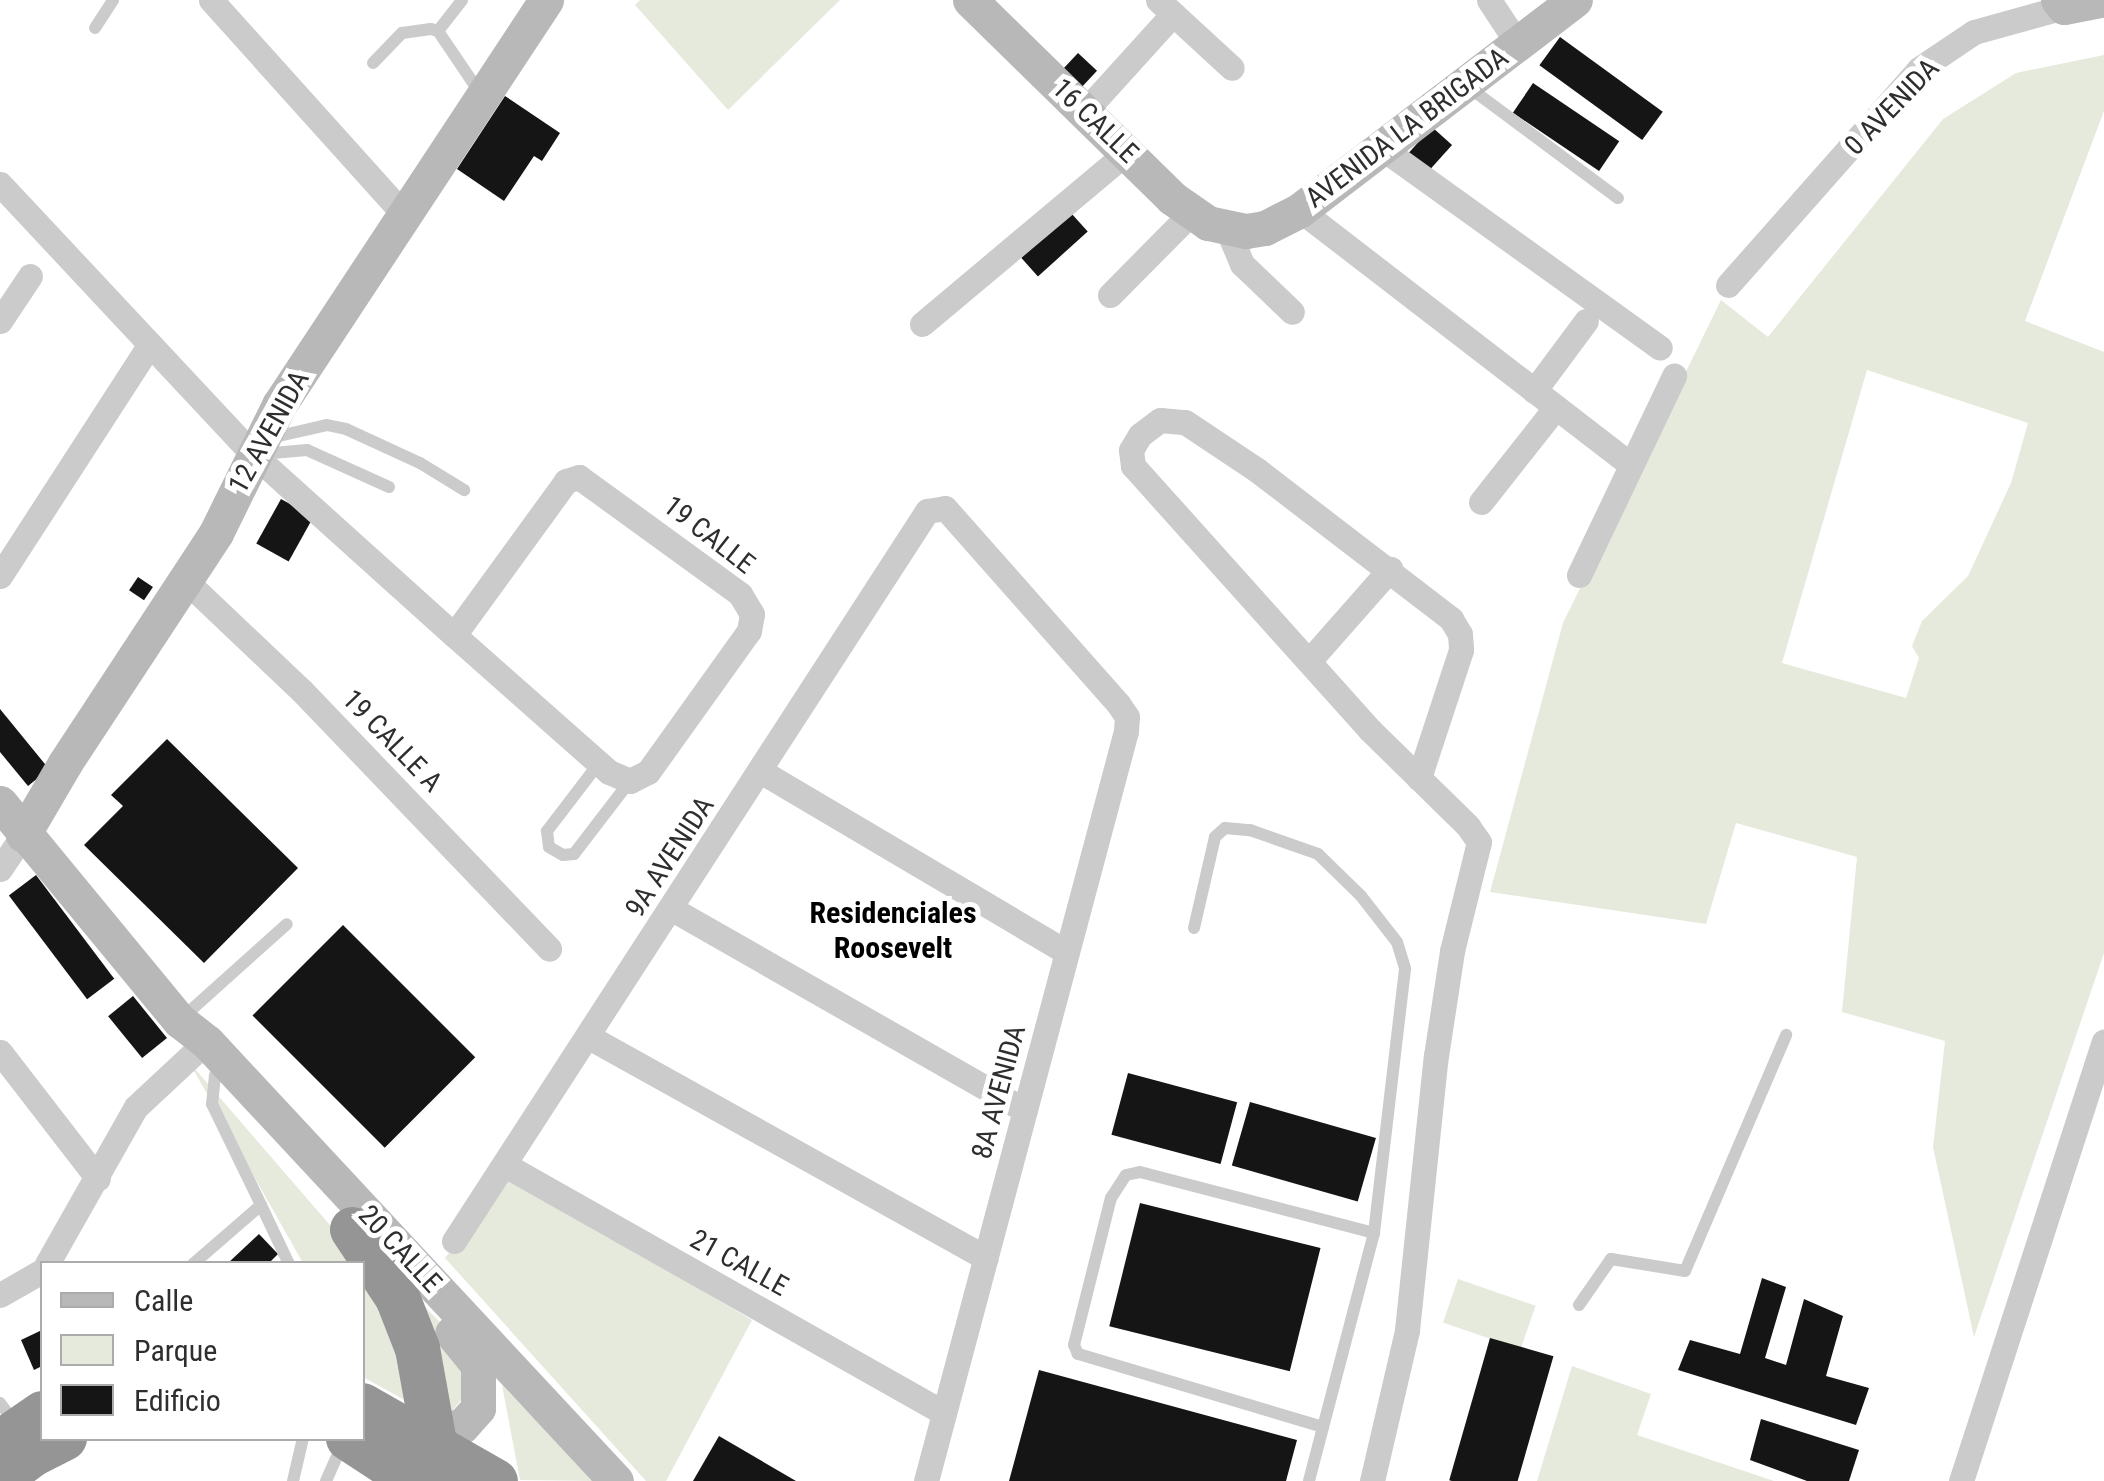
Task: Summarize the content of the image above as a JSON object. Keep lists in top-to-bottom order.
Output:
{
  "streets": {
    "main road": [
      "0 AVENIDA",
      "16 CALLE",
      "AVENIDA LA BRIGADA",
      "12 AVENIDA",
      "20 CALLE"
    ],
    "street": [
      "19 CALLE",
      "19 CALLE A",
      "9A AVENIDA",
      "8A AVENIDA",
      "21 CALLE"
    ]
  },
  "crossings": [
    ["16 CALLE", "AVENIDA LA BRIGADA"],
    ["12 AVENIDA", "19 CALLE A"],
    ["12 AVENIDA", "20 CALLE"],
    ["9A AVENIDA", "8A AVENIDA"],
    ["9A AVENIDA", "21 CALLE"],
    ["8A AVENIDA", "21 CALLE"]
  ],
  "districts": ["Residenciales Roosevelt"],
  "legend": ["Calle", "Parque", "Edificio"]
}
